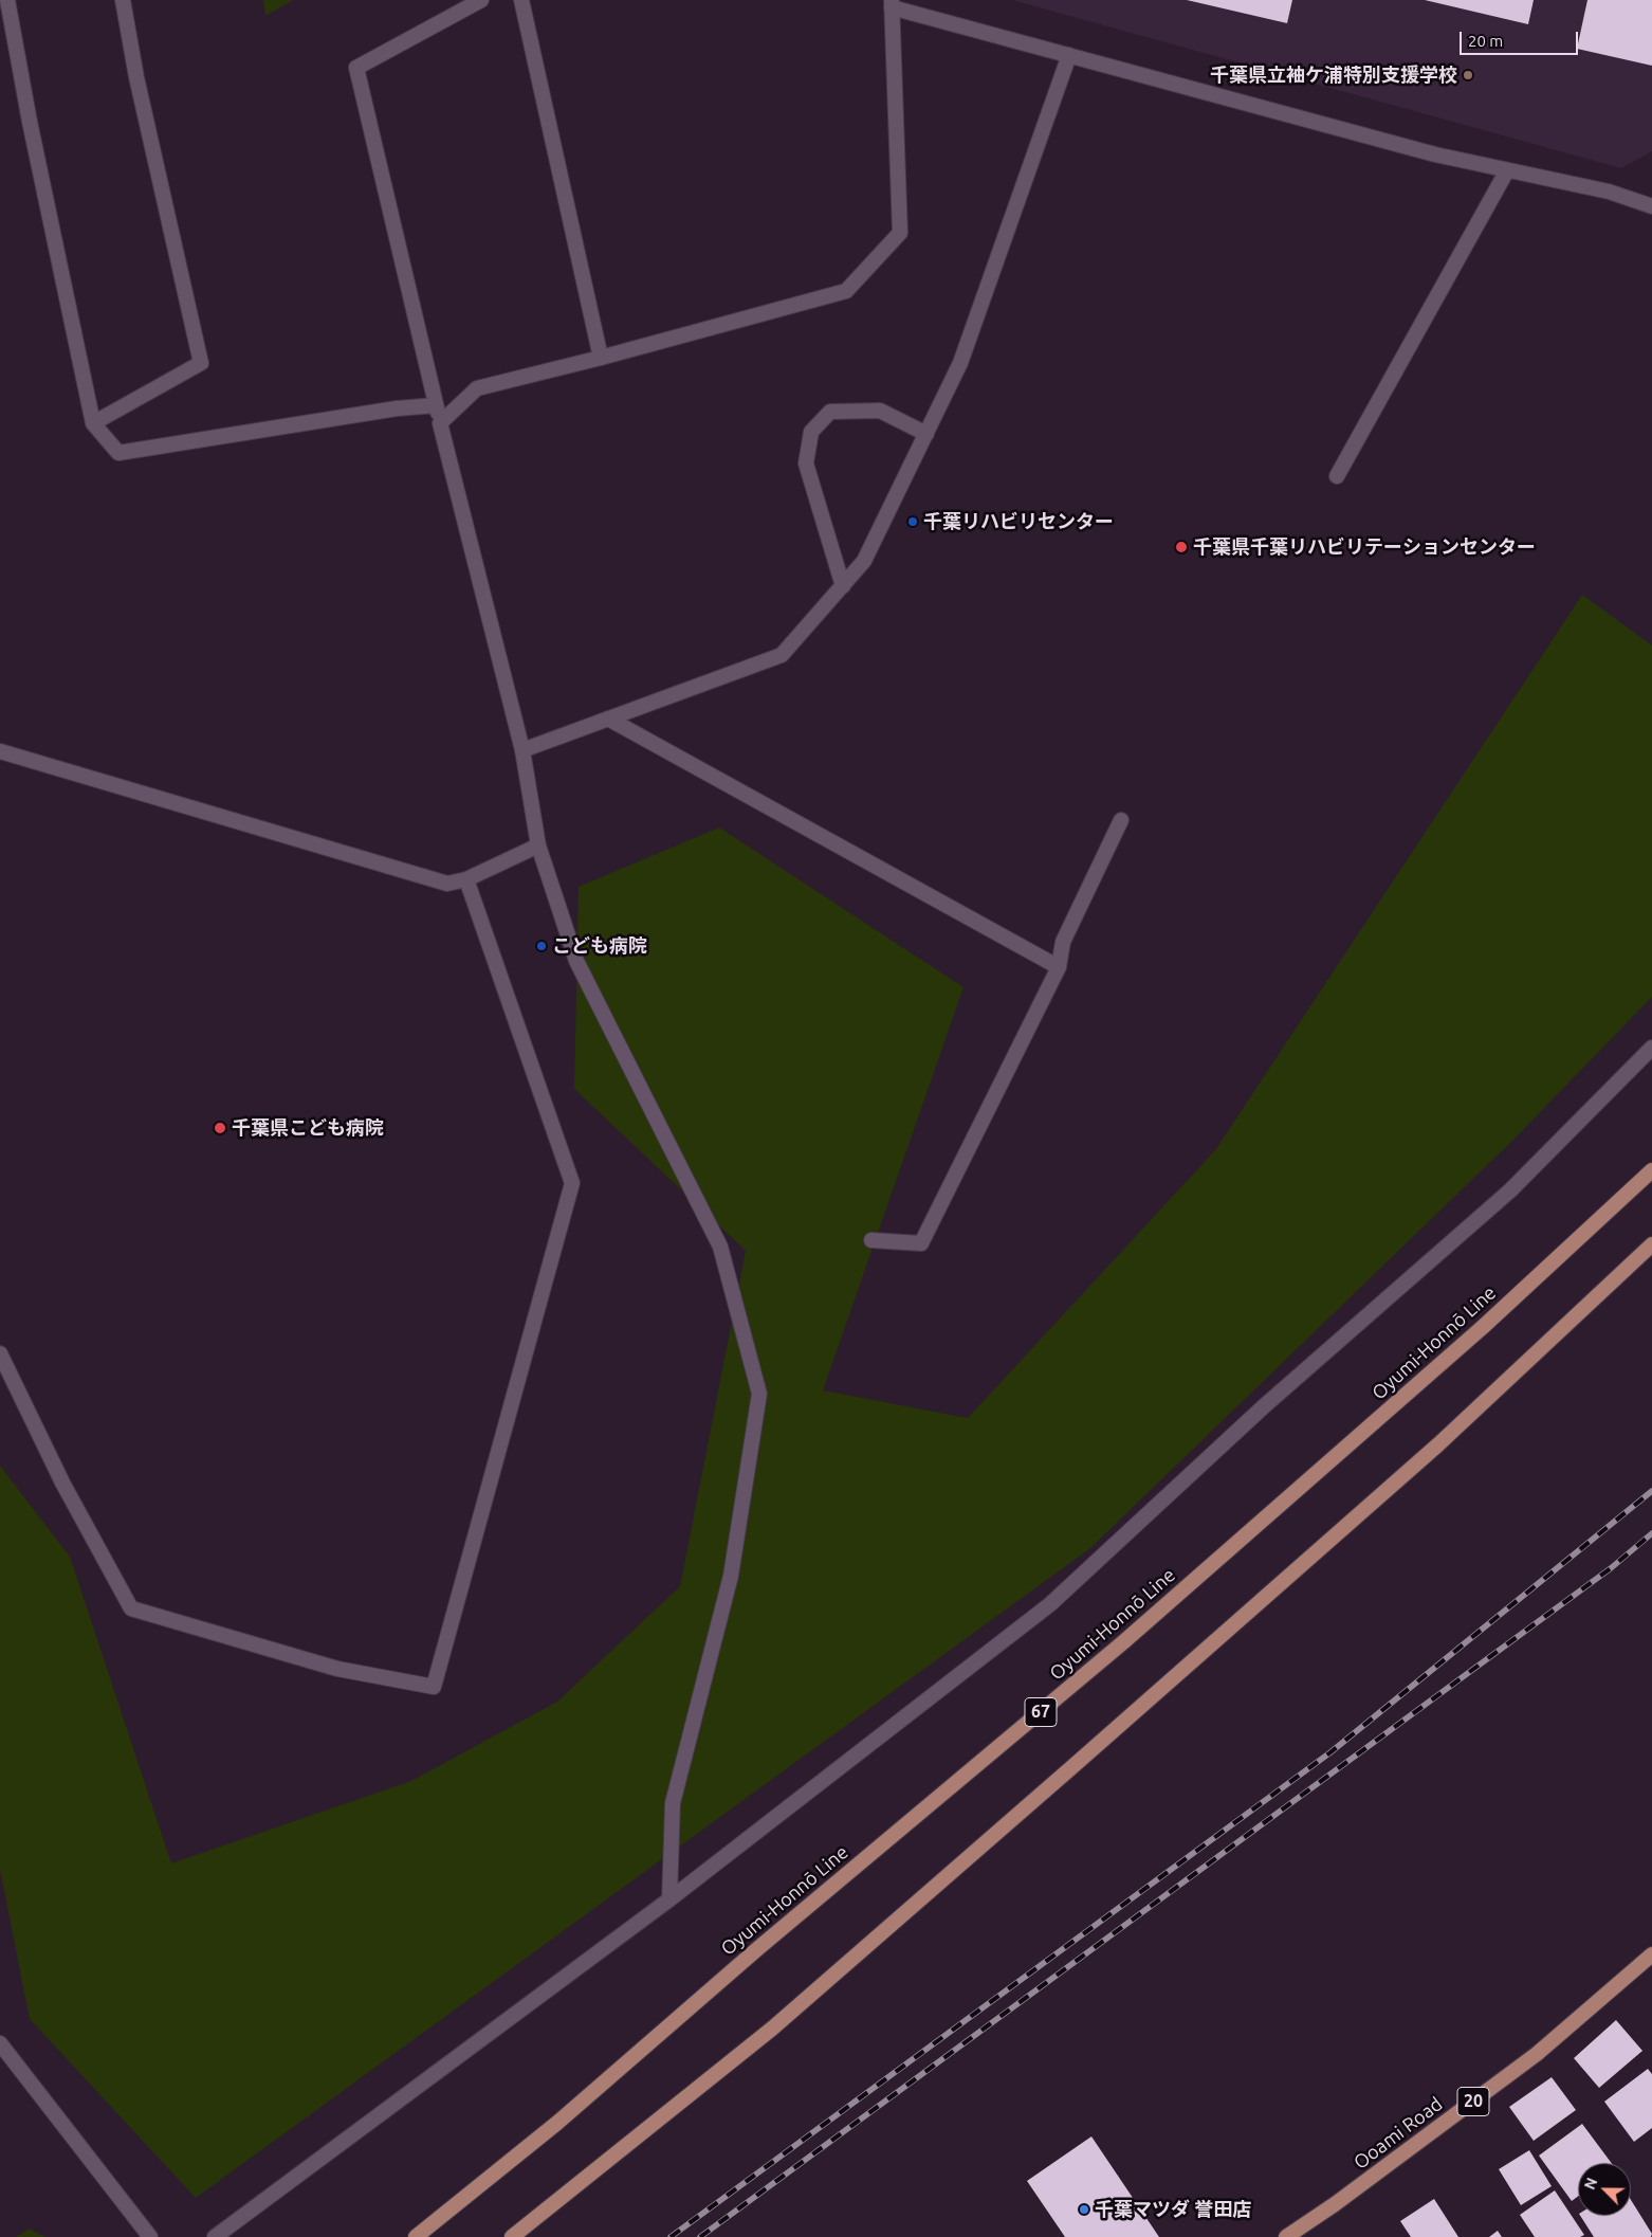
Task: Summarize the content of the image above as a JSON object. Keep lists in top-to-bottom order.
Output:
{
  "streets": {
    "main road": [
      "Oyumi-Honnō Line",
      "67",
      "20",
      "Ooami Road"
    ]
  },
  "places": [
    "千葉県立袖ケ浦特別支援学校",
    "千葉リハビリセンター",
    "千葉県千葉リハビリテーションセンター",
    "こども病院",
    "千葉県こども病院",
    "千葉マツダ 誉田店"
  ],
  "scale_bar": "20 m",
  "north": "top left"
}
